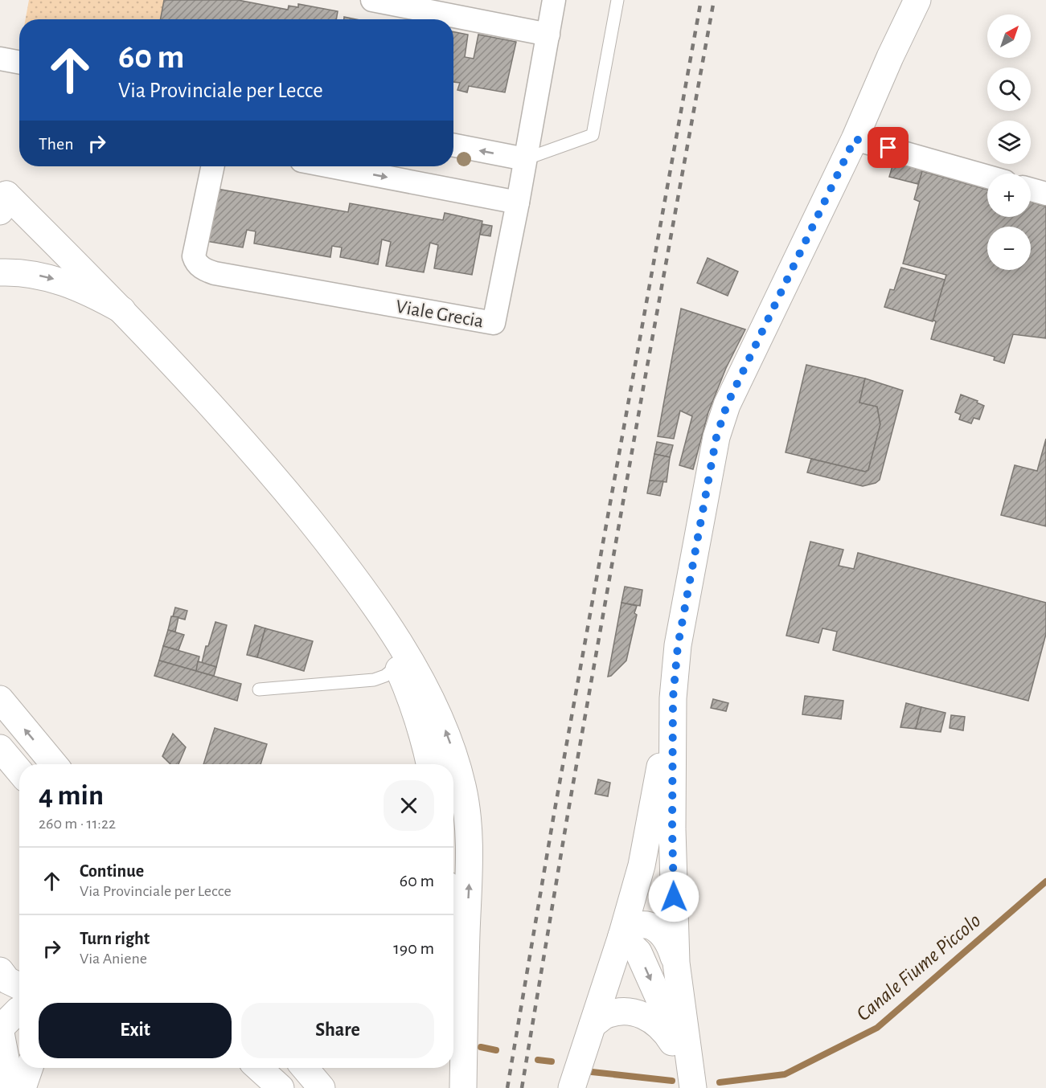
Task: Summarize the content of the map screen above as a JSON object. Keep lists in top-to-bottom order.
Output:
{
  "streets": {
    "street": ["Viale Grecia"]
  },
  "water": ["Canale Fiume Piccolo"],
  "north": "top right",
  "page": {
    "map_buttons": ["+", "−"],
    "turn": ["60 m", "Via Provinciale per Lecce"],
    "then": "Then",
    "heading": ["4 min", "260 m · 11:22"],
    "list": [
      {
        "name": "Continue",
        "note": "Via Provinciale per Lecce",
        "value": "60 m"
      },
      {
        "name": "Turn right",
        "note": "Via Aniene",
        "value": "190 m"
      }
    ],
    "buttons": ["Exit", "Share"]
  }
}
